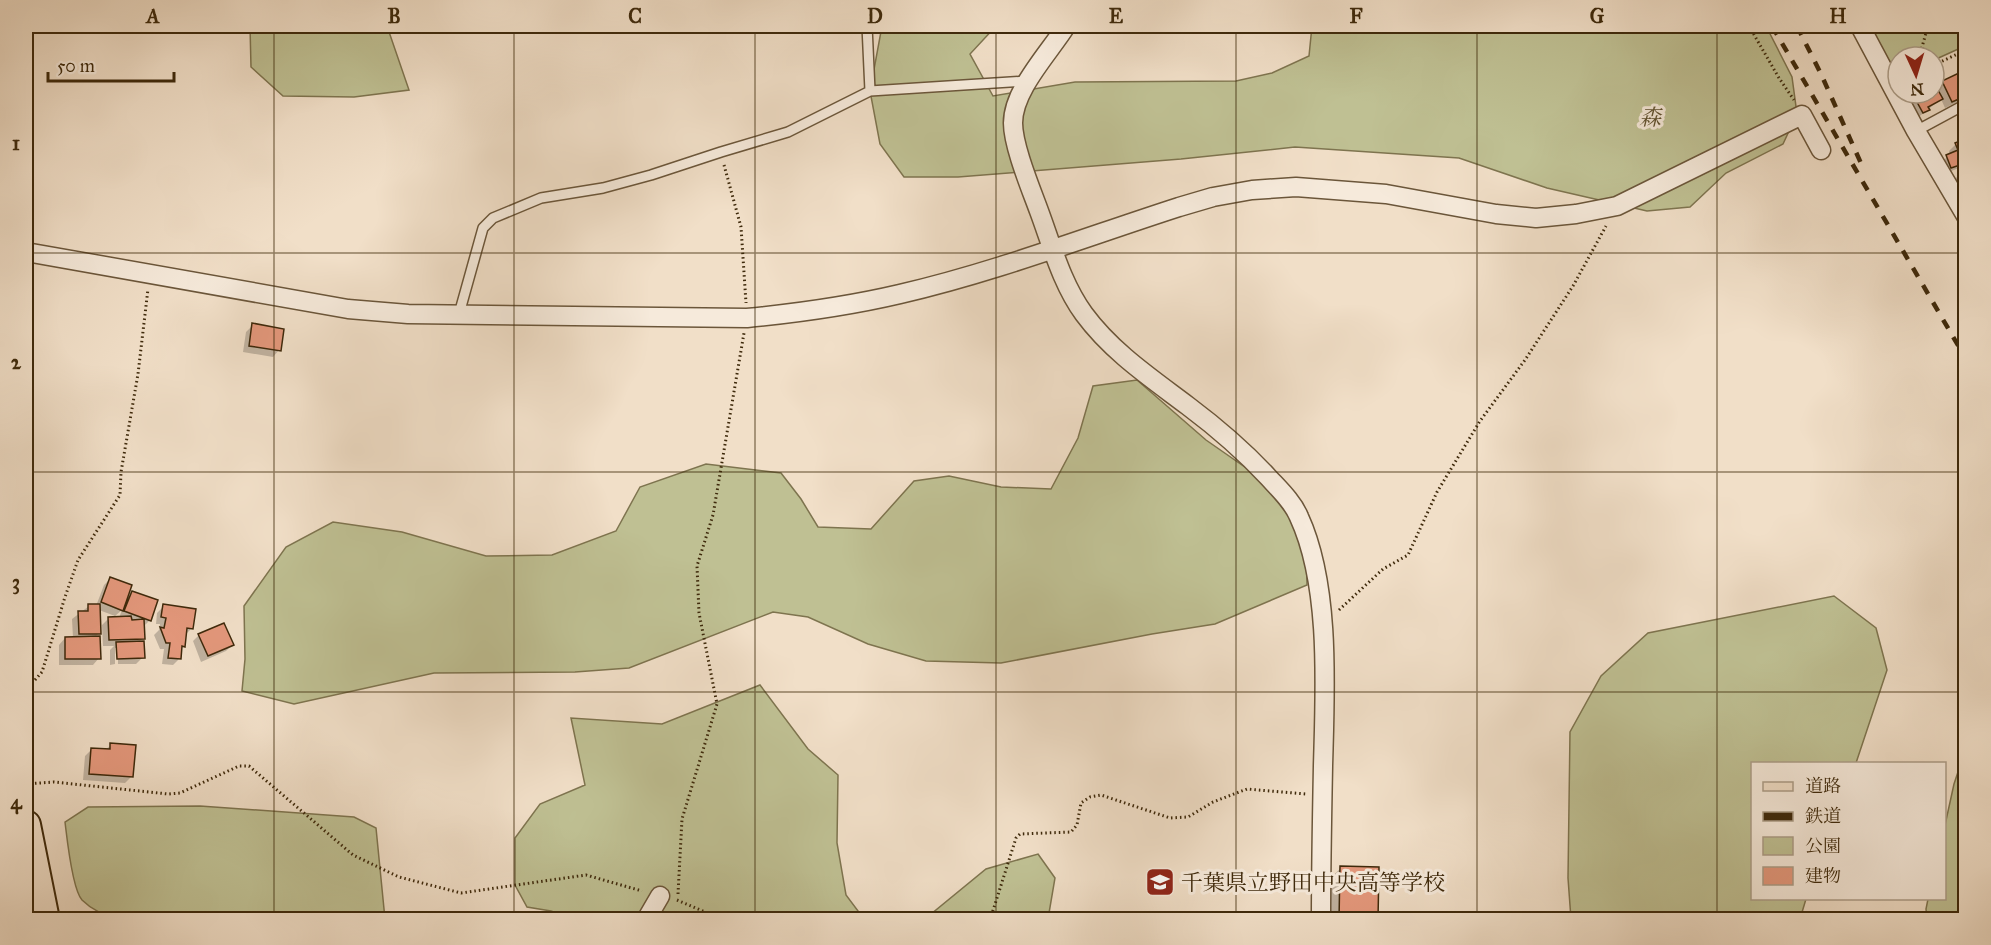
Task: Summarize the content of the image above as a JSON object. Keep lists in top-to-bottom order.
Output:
{
  "parks": ["森"],
  "places": {
    "school or university": ["千葉県立野田中央高等学校"]
  },
  "legend": [
    "道路",
    "鉄道",
    "公園",
    "建物"
  ],
  "scale_bar": "50 m",
  "north": "bottom",
  "grid": {
    "columns": [
      "A",
      "B",
      "C",
      "D",
      "E",
      "F",
      "G",
      "H"
    ],
    "rows": [
      "1",
      "2",
      "3",
      "4"
    ]
  }
}
